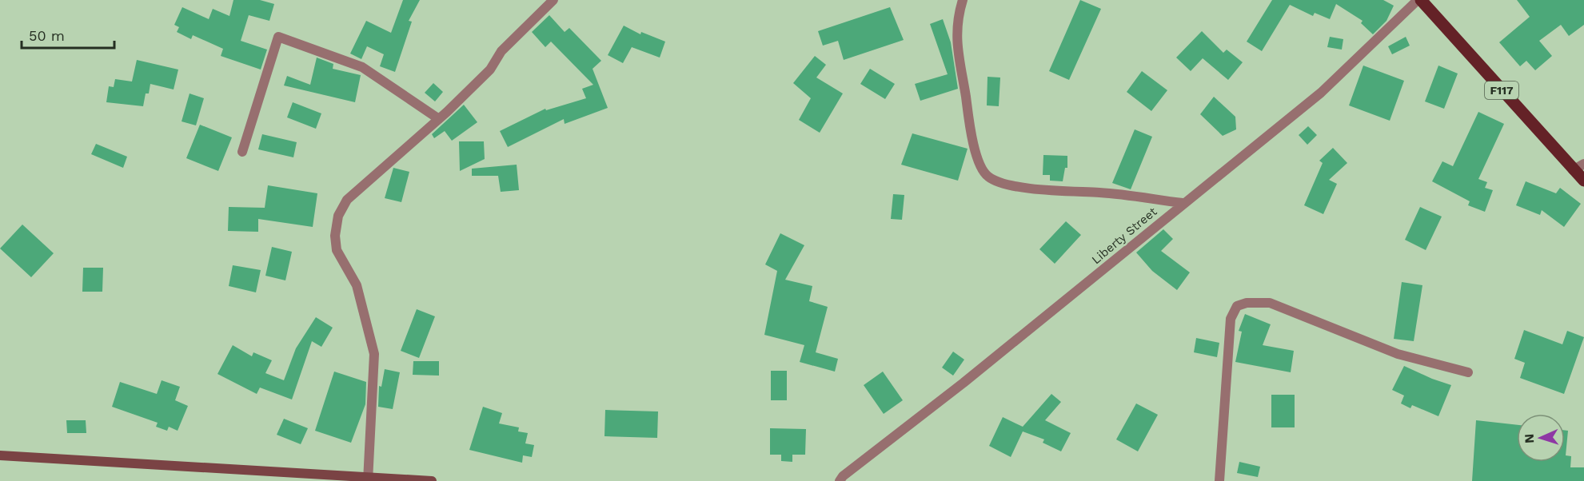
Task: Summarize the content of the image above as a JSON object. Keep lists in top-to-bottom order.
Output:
{
  "streets": {
    "main road": ["F117"],
    "street": ["Liberty Street"]
  },
  "crossings": [
    ["F117", "Liberty Street"]
  ],
  "scale_bar": "50 m",
  "north": "left"
}
